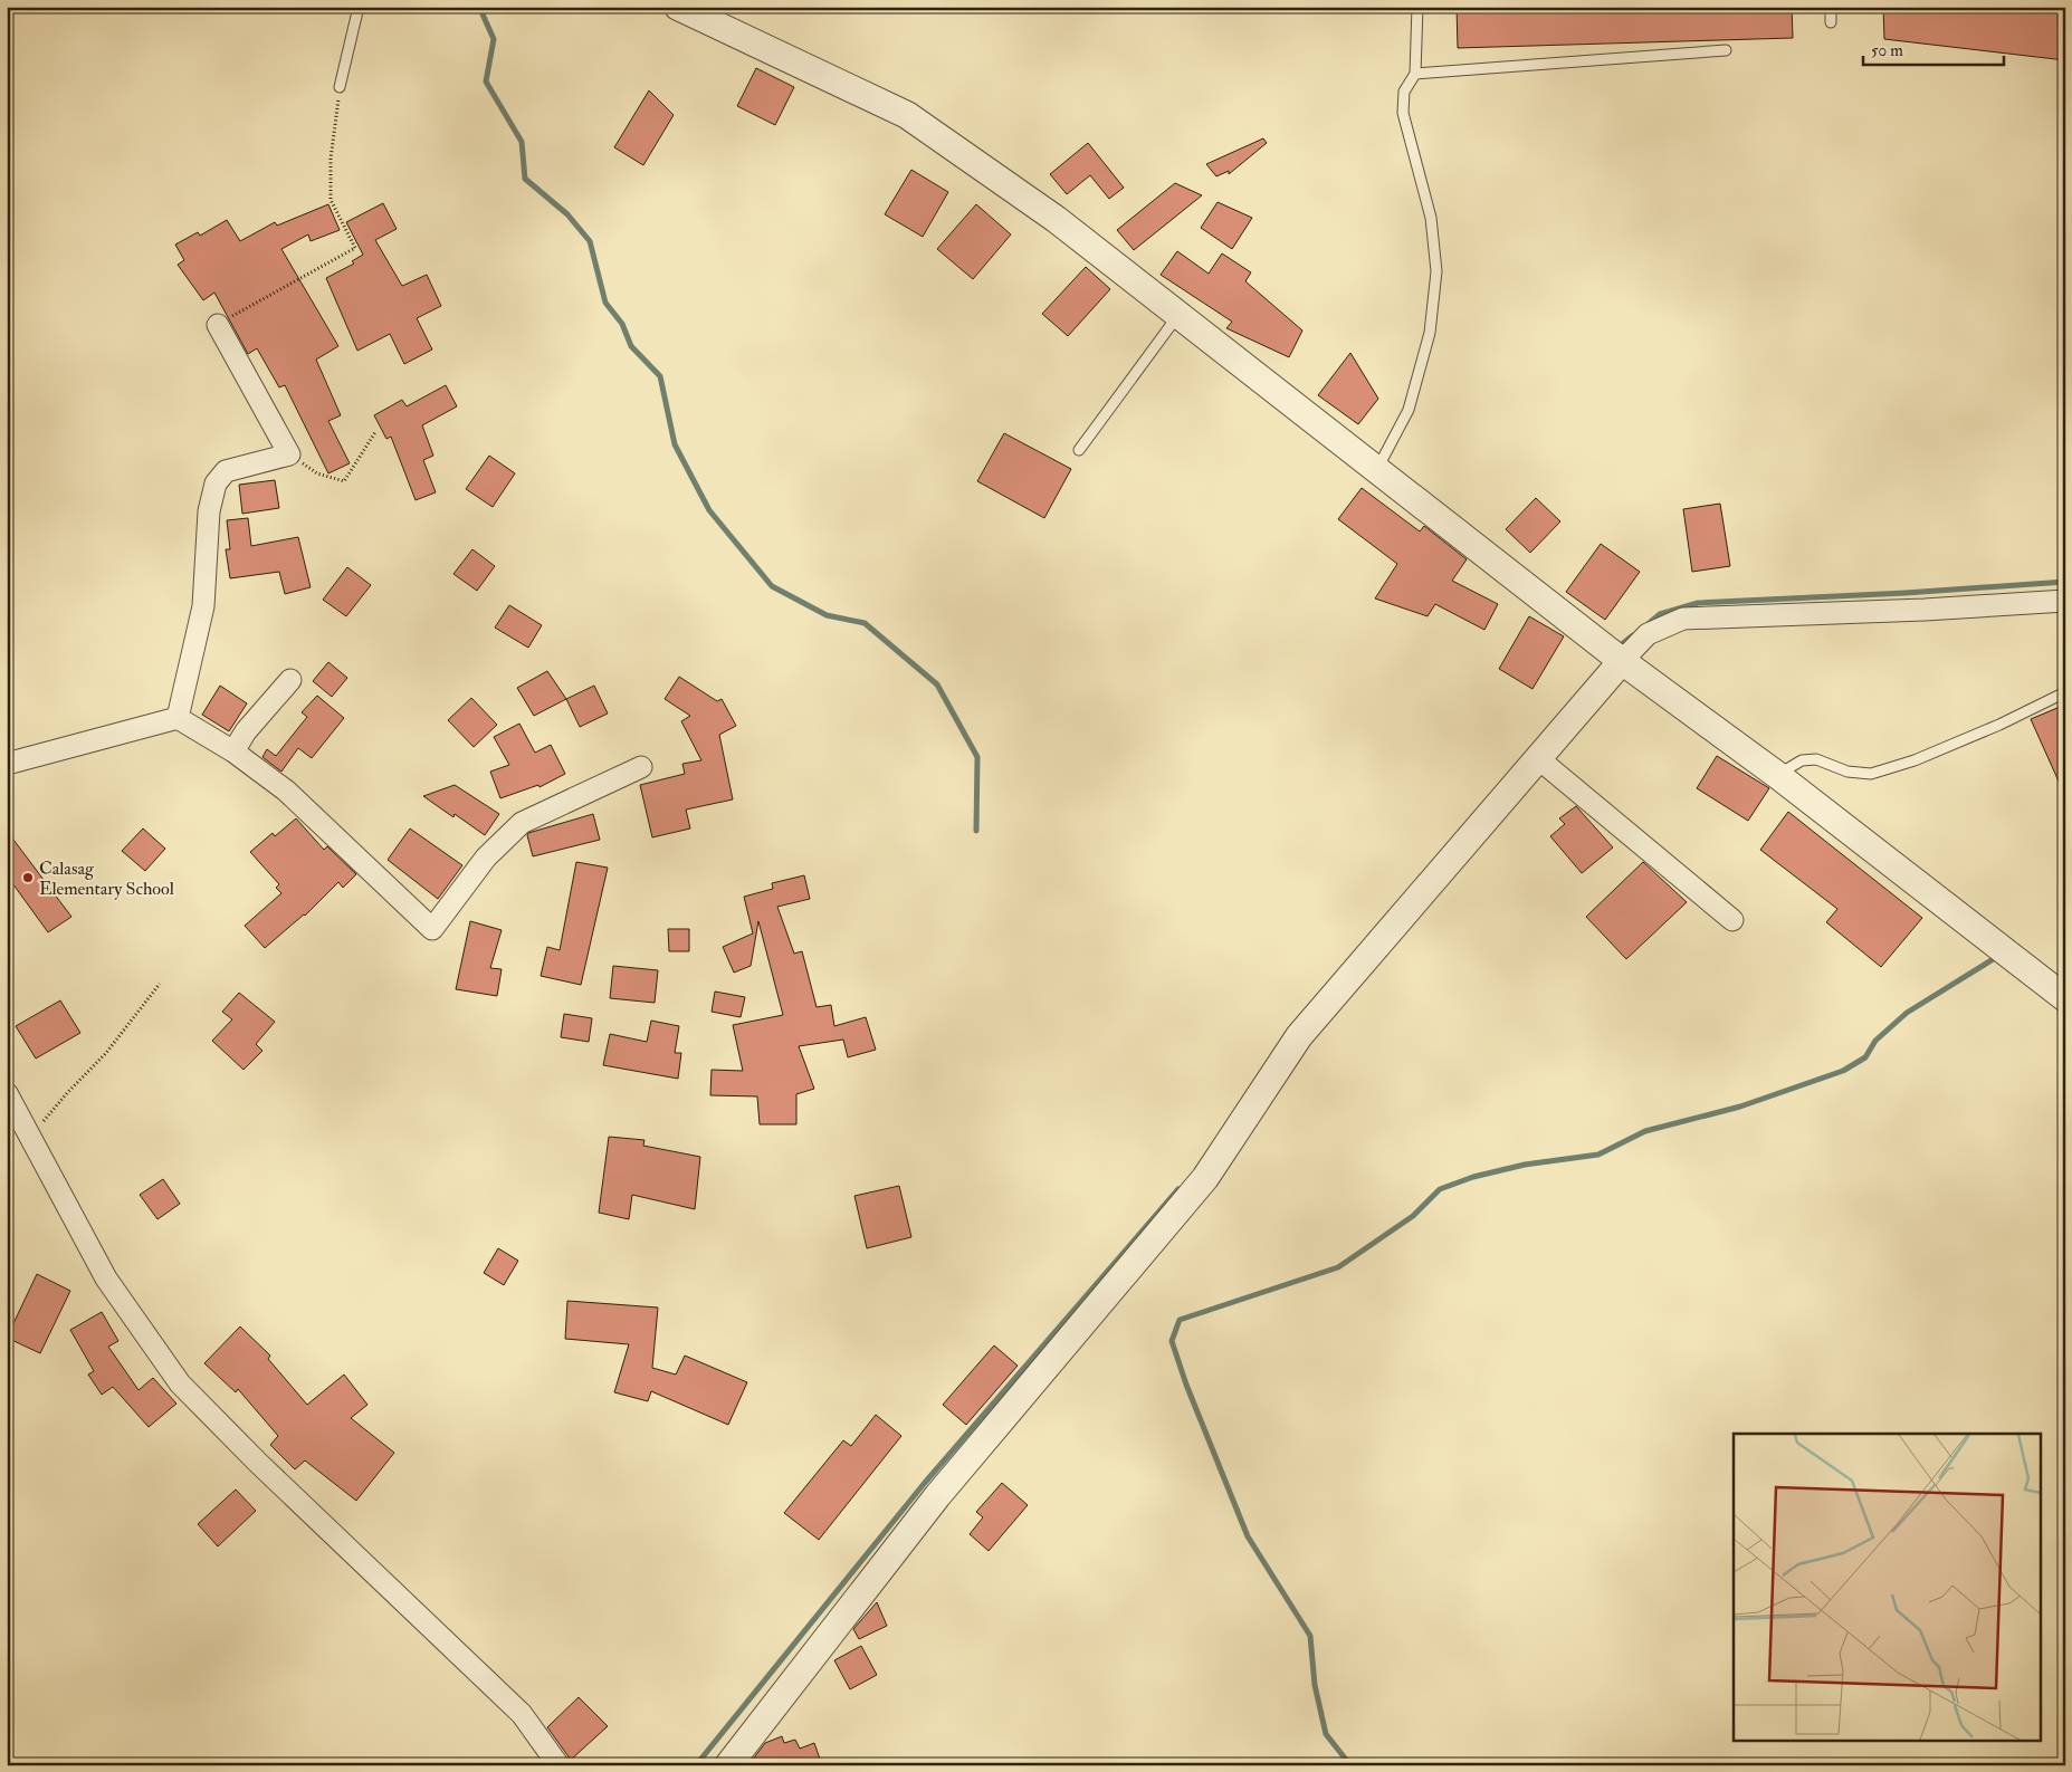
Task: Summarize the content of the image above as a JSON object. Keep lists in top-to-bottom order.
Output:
{
  "places": ["Calasag Elementary School"],
  "scale_bar": "50 m"
}
